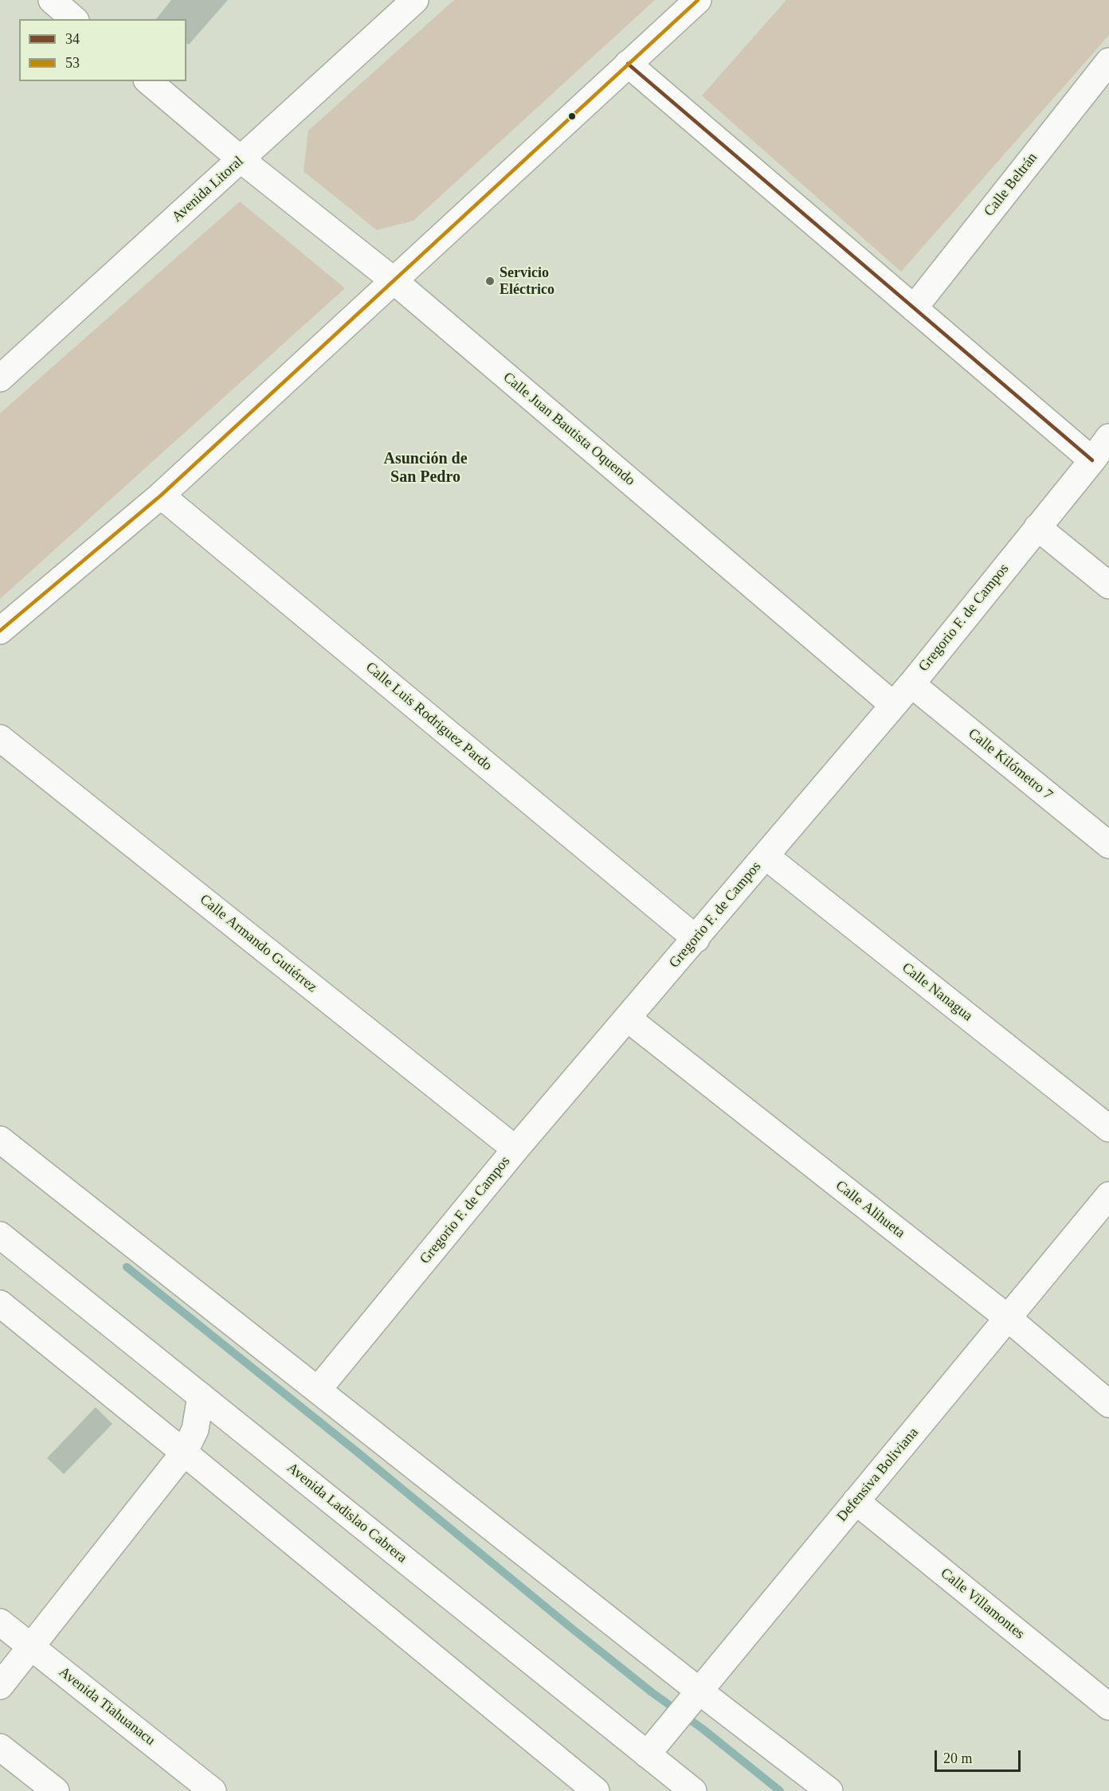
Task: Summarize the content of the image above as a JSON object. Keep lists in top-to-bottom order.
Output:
{
  "streets": {
    "main road": [
      "Calle Beltrán",
      "Avenida Litoral",
      "Calle Juan Bautista Oquendo",
      "Gregorio F. de Campos",
      "Calle Luis Rodriguez Pardo",
      "Calle Kilómetro 7",
      "Calle Armando Gutiérrez",
      "Calle Nanagua",
      "Calle Alihueta",
      "Defensiva Boliviana",
      "Avenida Ladislao Cabrera",
      "Calle Villamontes",
      "Avenida Tiahuanacu"
    ]
  },
  "crossings": [
    ["Avenida Litoral", "Calle Juan Bautista Oquendo"],
    ["Calle Juan Bautista Oquendo", "Gregorio F. de Campos"],
    ["Gregorio F. de Campos", "Calle Luis Rodriguez Pardo"],
    ["Gregorio F. de Campos", "Calle Kilómetro 7"],
    ["Gregorio F. de Campos", "Calle Armando Gutiérrez"],
    ["Gregorio F. de Campos", "Calle Nanagua"],
    ["Gregorio F. de Campos", "Calle Alihueta"],
    ["Calle Alihueta", "Defensiva Boliviana"],
    ["Defensiva Boliviana", "Avenida Ladislao Cabrera"],
    ["Defensiva Boliviana", "Calle Villamontes"]
  ],
  "districts": ["Asunción de San Pedro"],
  "places": ["Servicio Eléctrico"],
  "lines": ["transit line 53", "transit line 34"],
  "legend": ["34", "53"],
  "scale_bar": "20 m"
}
